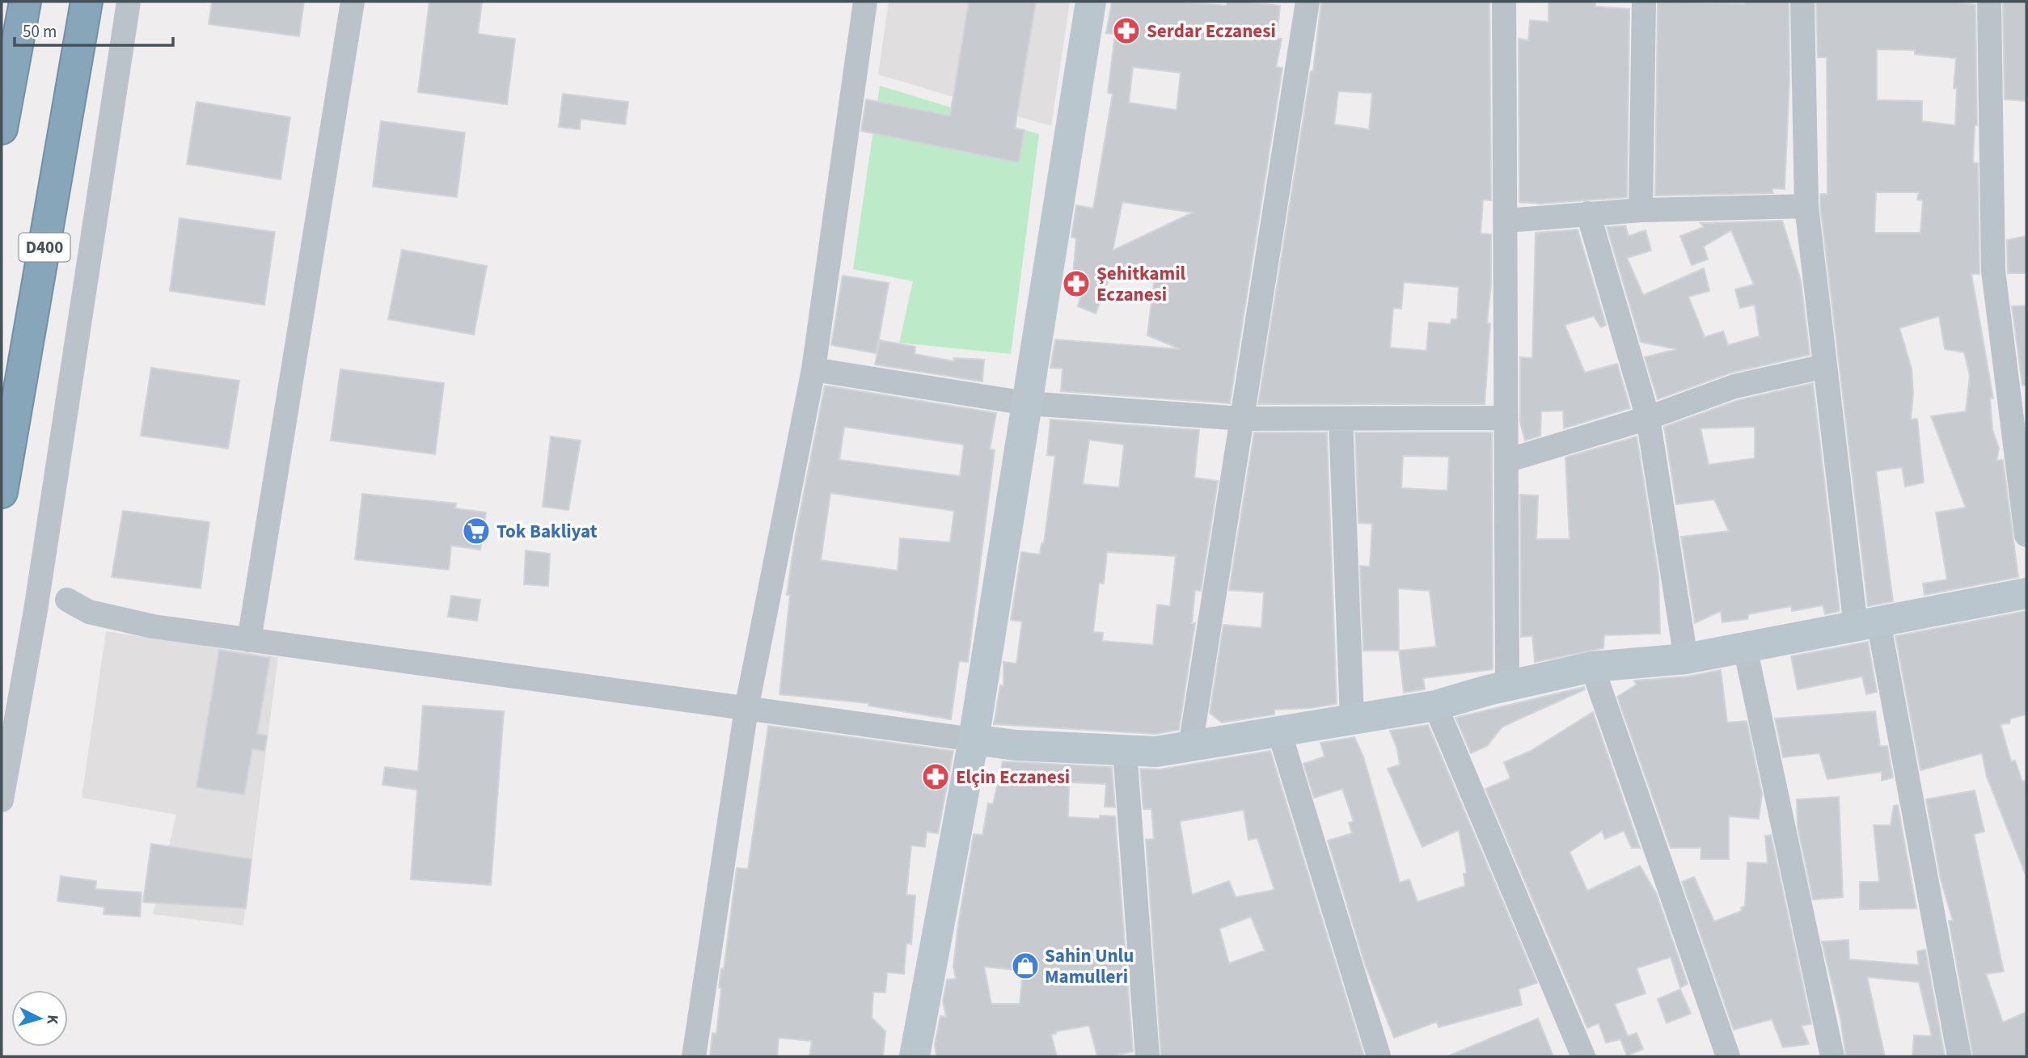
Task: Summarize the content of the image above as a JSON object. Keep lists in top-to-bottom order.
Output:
{
  "streets": {
    "highway": ["D400"]
  },
  "places": {
    "pharmacy": ["Serdar Eczanesi", "Şehitkamil Eczanesi", "Elçin Eczanesi"],
    "supermarket": ["Tok Bakliyat"],
    "shop": ["Sahin Unlu Mamulleri"]
  },
  "scale_bar": "50 m",
  "north": "right"
}
